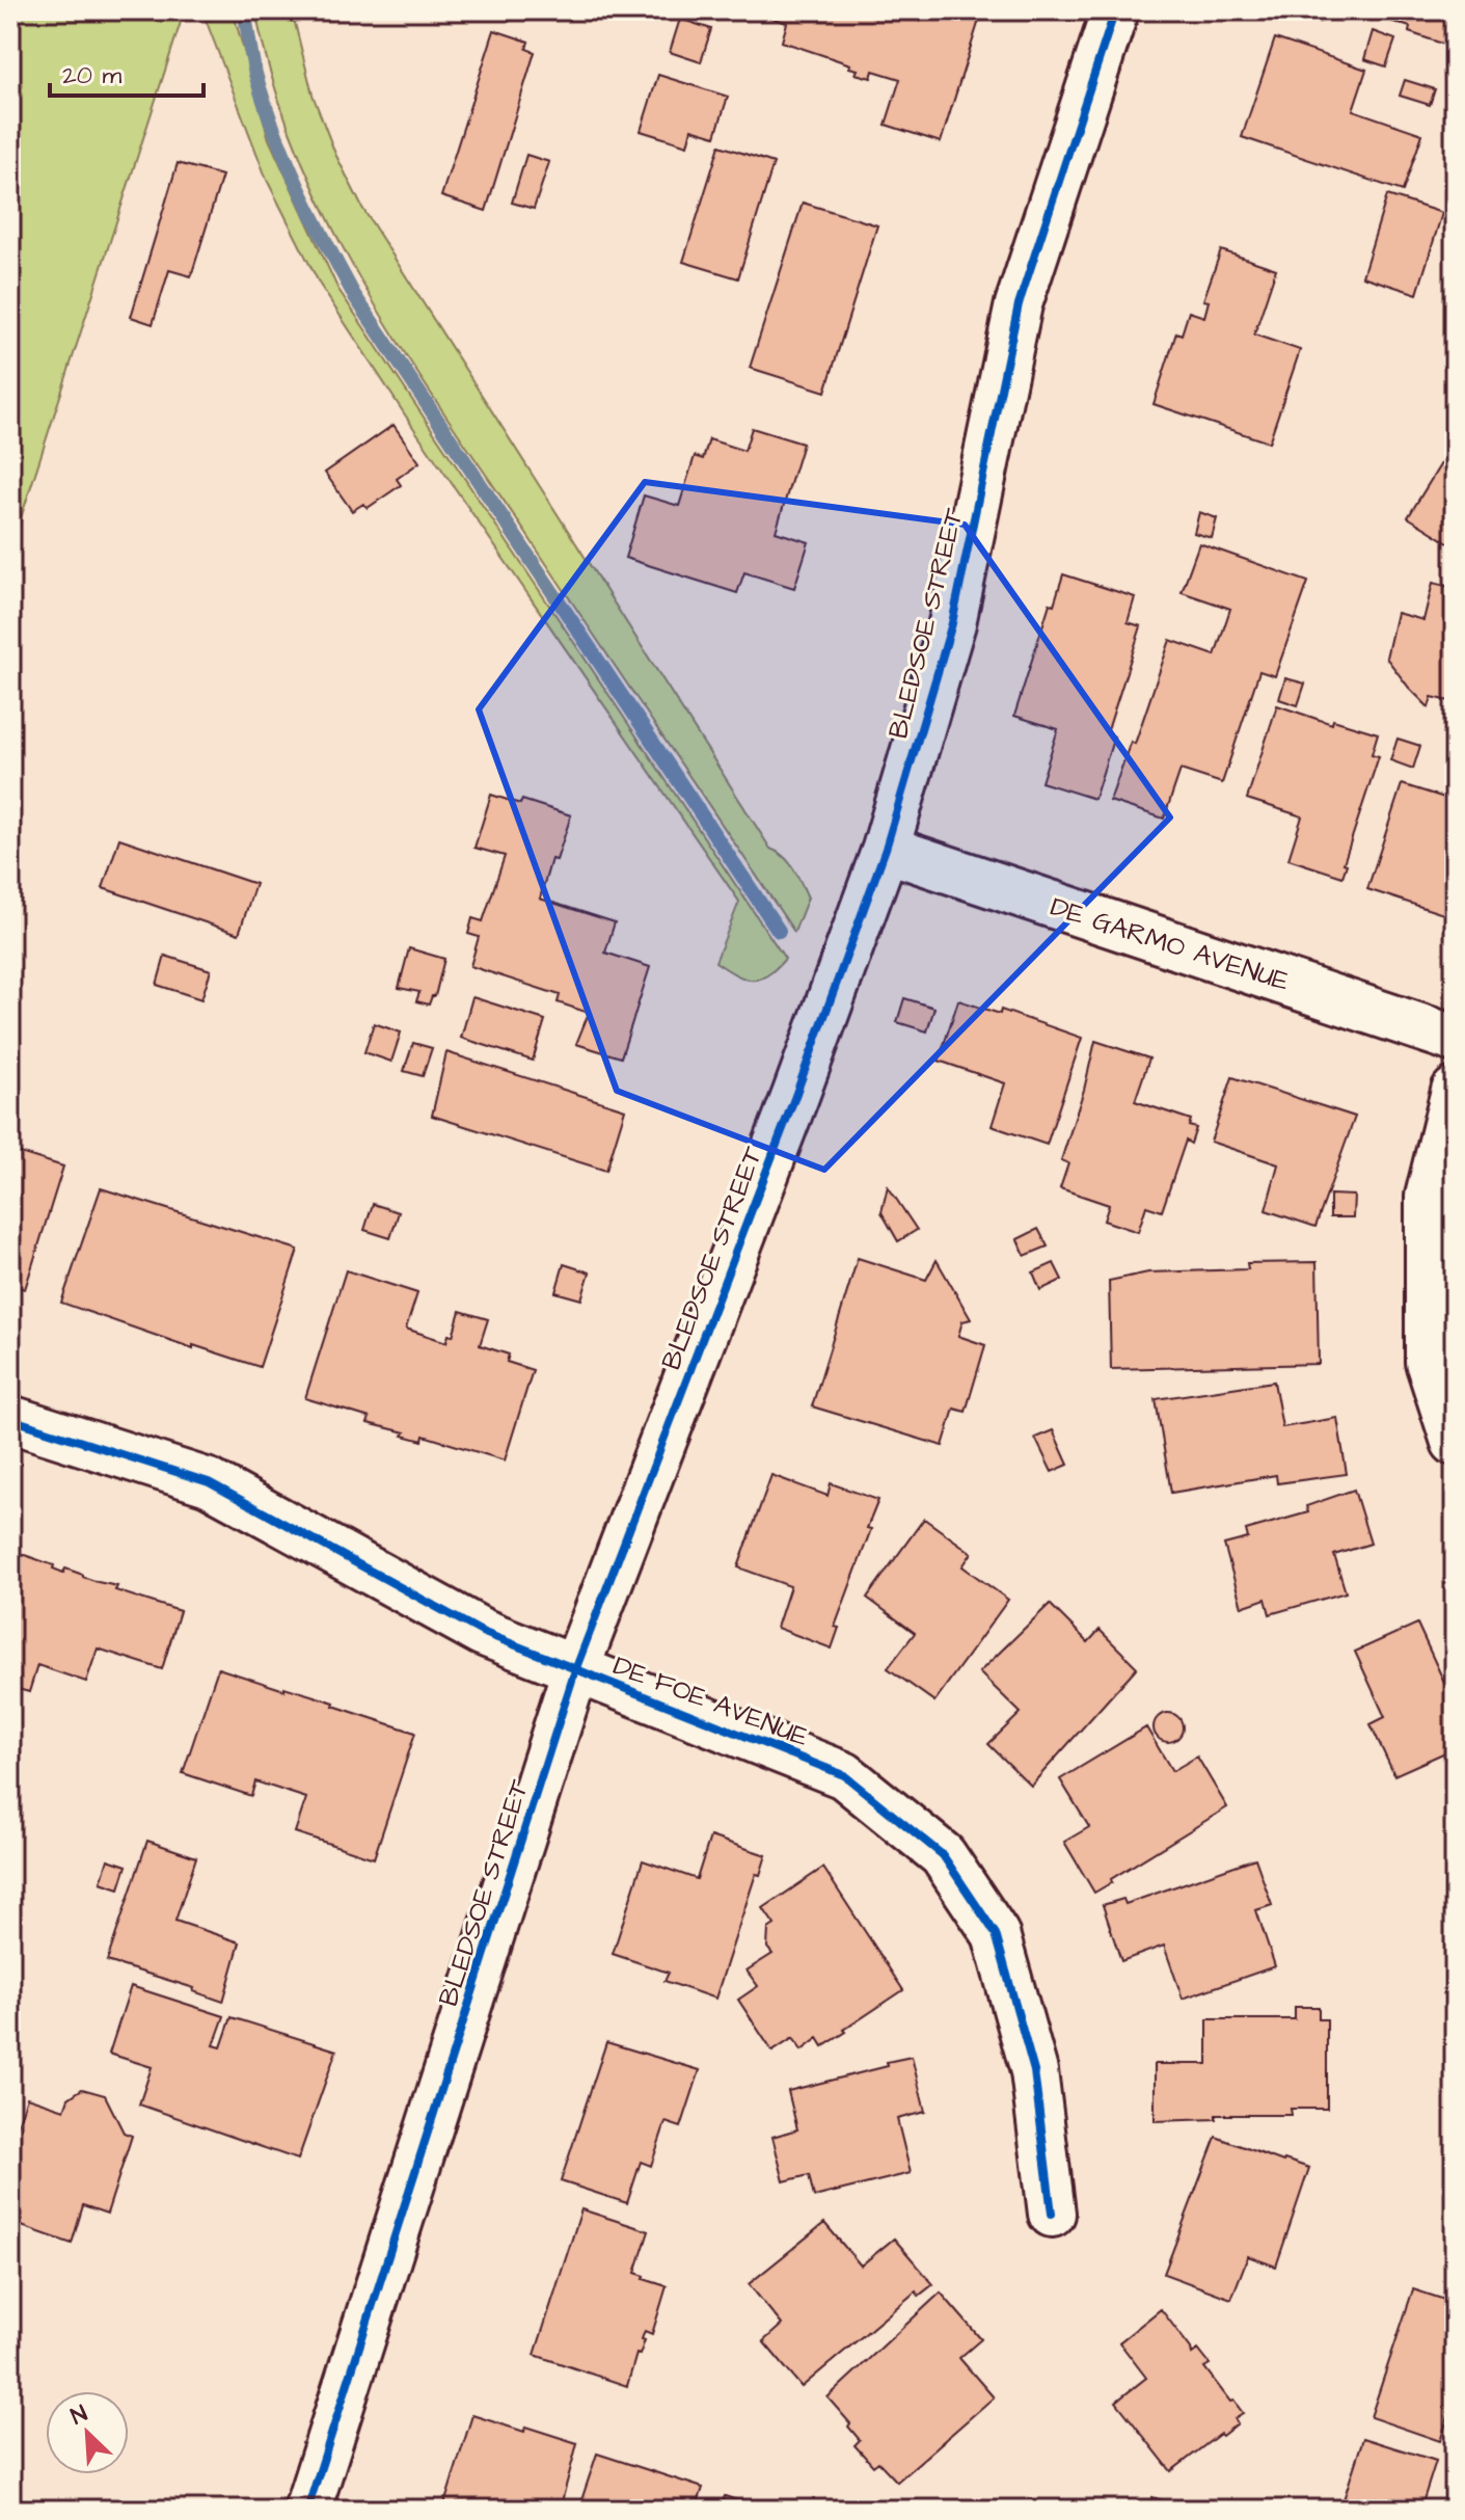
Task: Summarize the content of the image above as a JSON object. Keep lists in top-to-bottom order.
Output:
{
  "streets": {
    "street": ["BLEDSOE STREET", "DE GARMO AVENUE", "DE FOE AVENUE"]
  },
  "crossings": [
    ["BLEDSOE STREET", "DE GARMO AVENUE"],
    ["BLEDSOE STREET", "DE FOE AVENUE"]
  ],
  "scale_bar": "20 m",
  "north": "top left"
}
